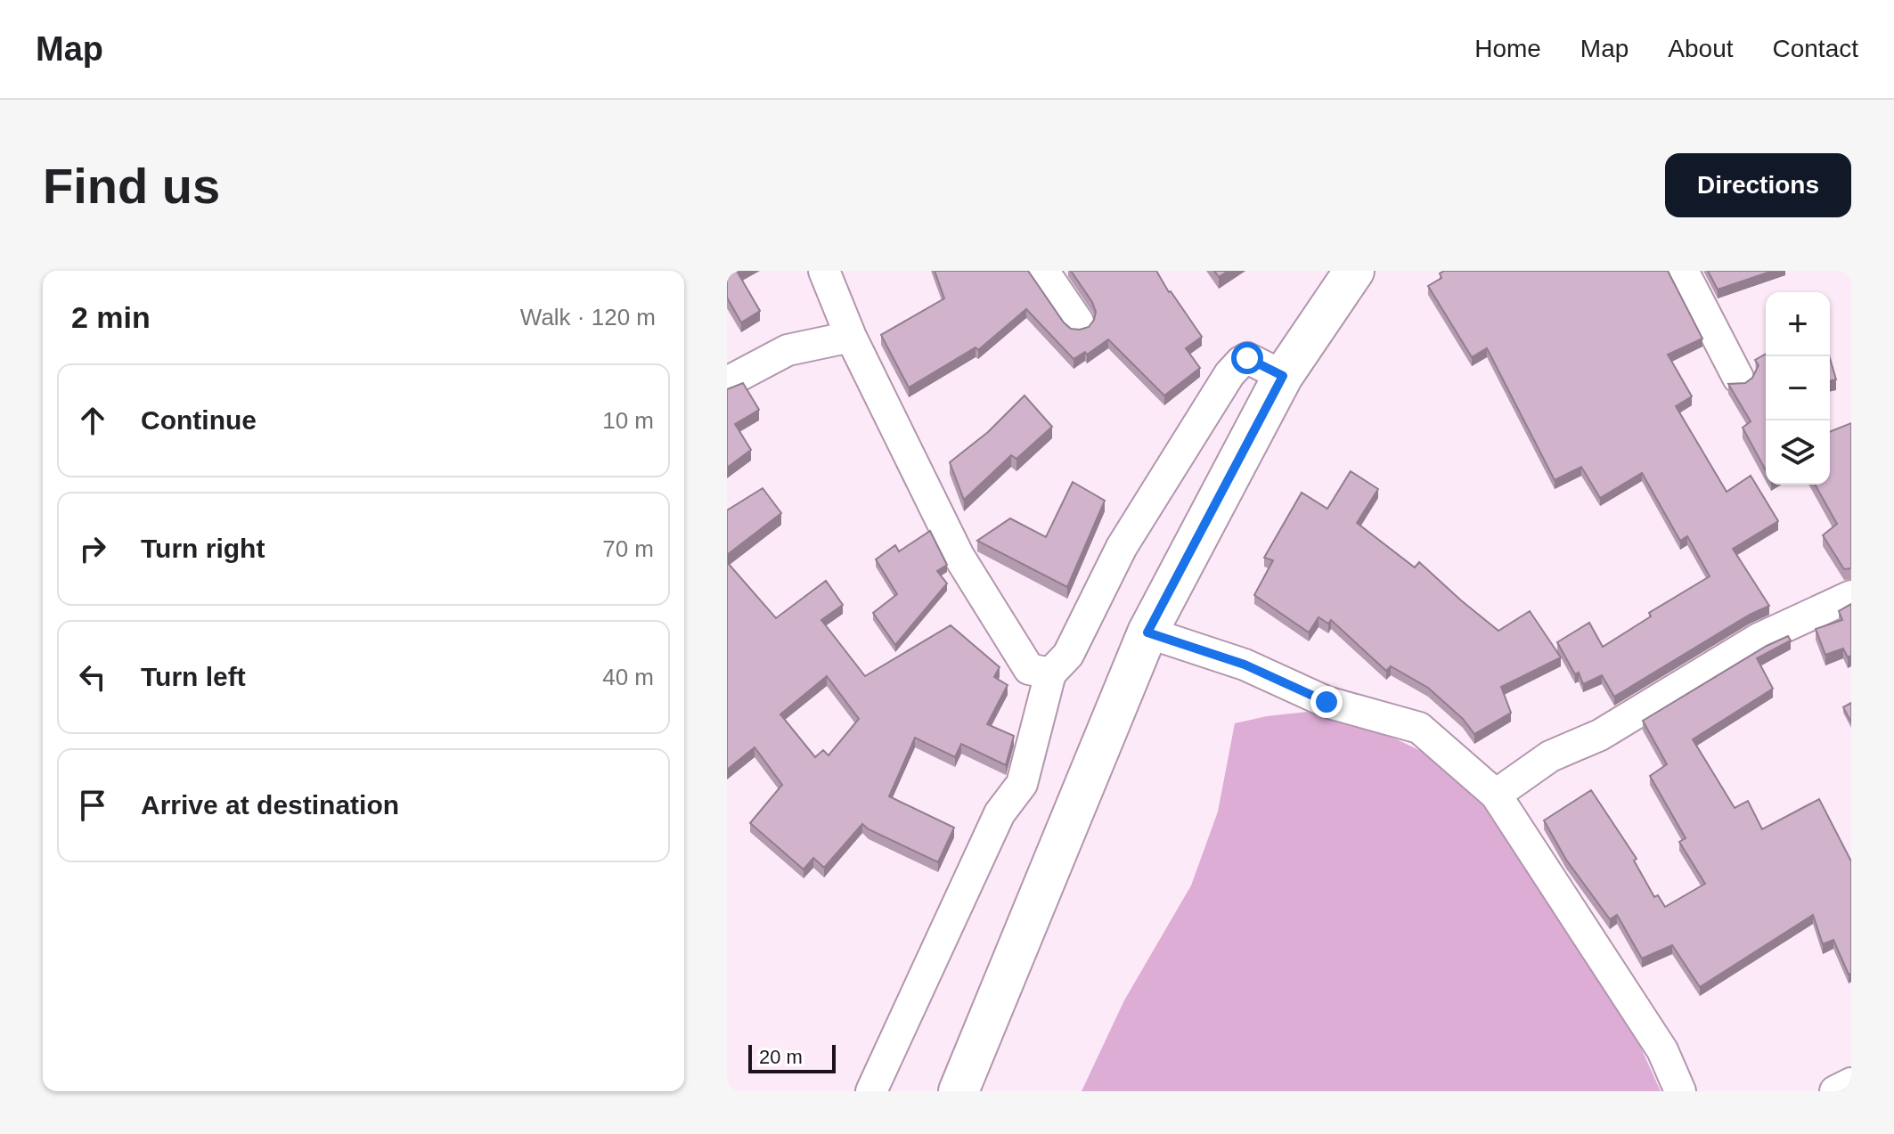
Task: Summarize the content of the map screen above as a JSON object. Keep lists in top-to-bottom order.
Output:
{
  "scale_bar": "20 m",
  "page": {
    "header": "Map",
    "nav": [
      "Home",
      "Map",
      "About",
      "Contact"
    ],
    "buttons": "Directions",
    "title": "Find us",
    "heading": ["2 min", "Walk · 120 m"],
    "map_buttons": ["+", "−"],
    "list": [
      ["Continue", "10 m"],
      ["Turn right", "70 m"],
      ["Turn left", "40 m"],
      "Arrive at destination"
    ],
    "scale": "20 m"
  }
}
